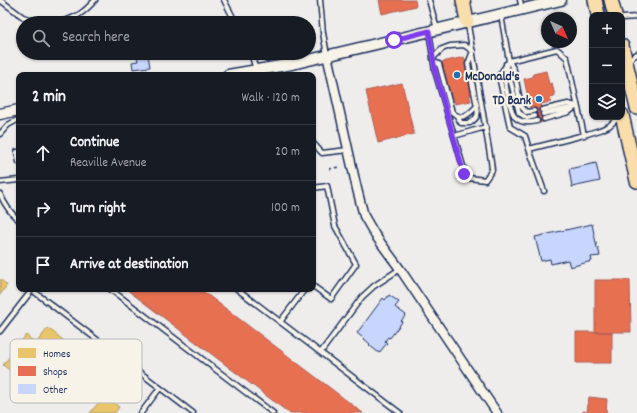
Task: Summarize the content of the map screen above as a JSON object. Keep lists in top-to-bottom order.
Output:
{
  "places": ["McDonald's", "TD Bank"],
  "legend": ["Homes", "Shops", "Other"],
  "north": "bottom right",
  "page": {
    "map_buttons": ["+", "−"],
    "search": "Search here",
    "heading": ["2 min", "Walk · 120 m"],
    "list": [
      ["Continue", "Reaville Avenue", "20 m"],
      ["Turn right", "100 m"],
      "Arrive at destination"
    ]
  }
}
